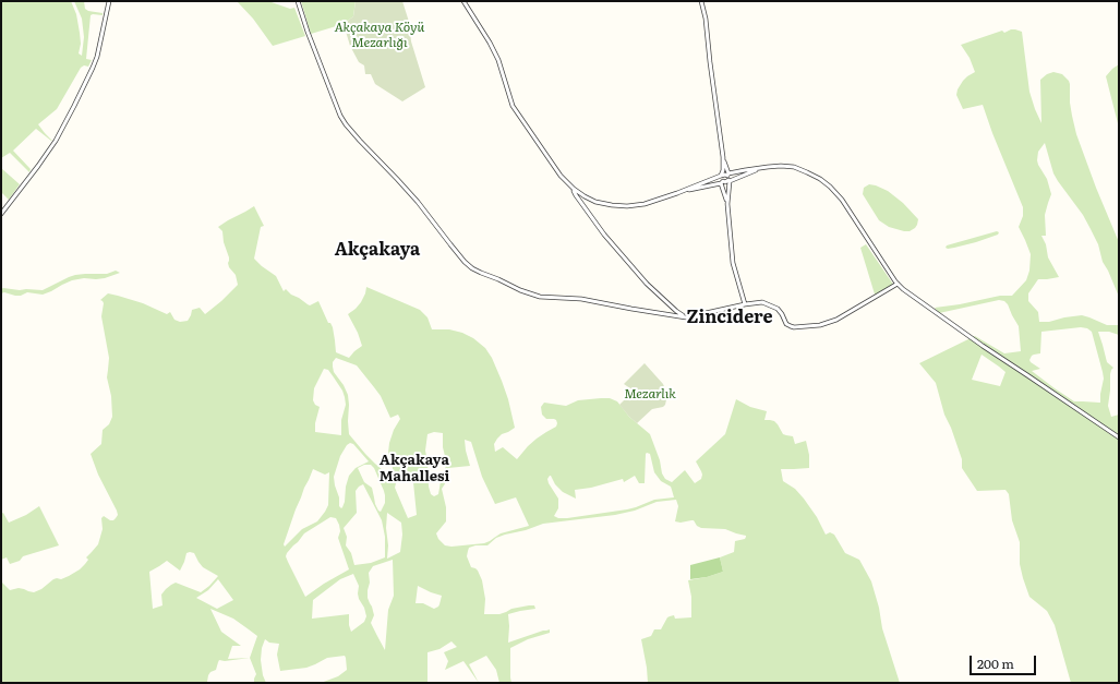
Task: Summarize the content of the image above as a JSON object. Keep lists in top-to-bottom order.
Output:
{
  "districts": ["Akçakaya", "Zincidere", "Akçakaya Mahallesi"],
  "parks": ["Akçakaya Köyü Mezarlığı", "Mezarlık"],
  "scale_bar": "200 m"
}
